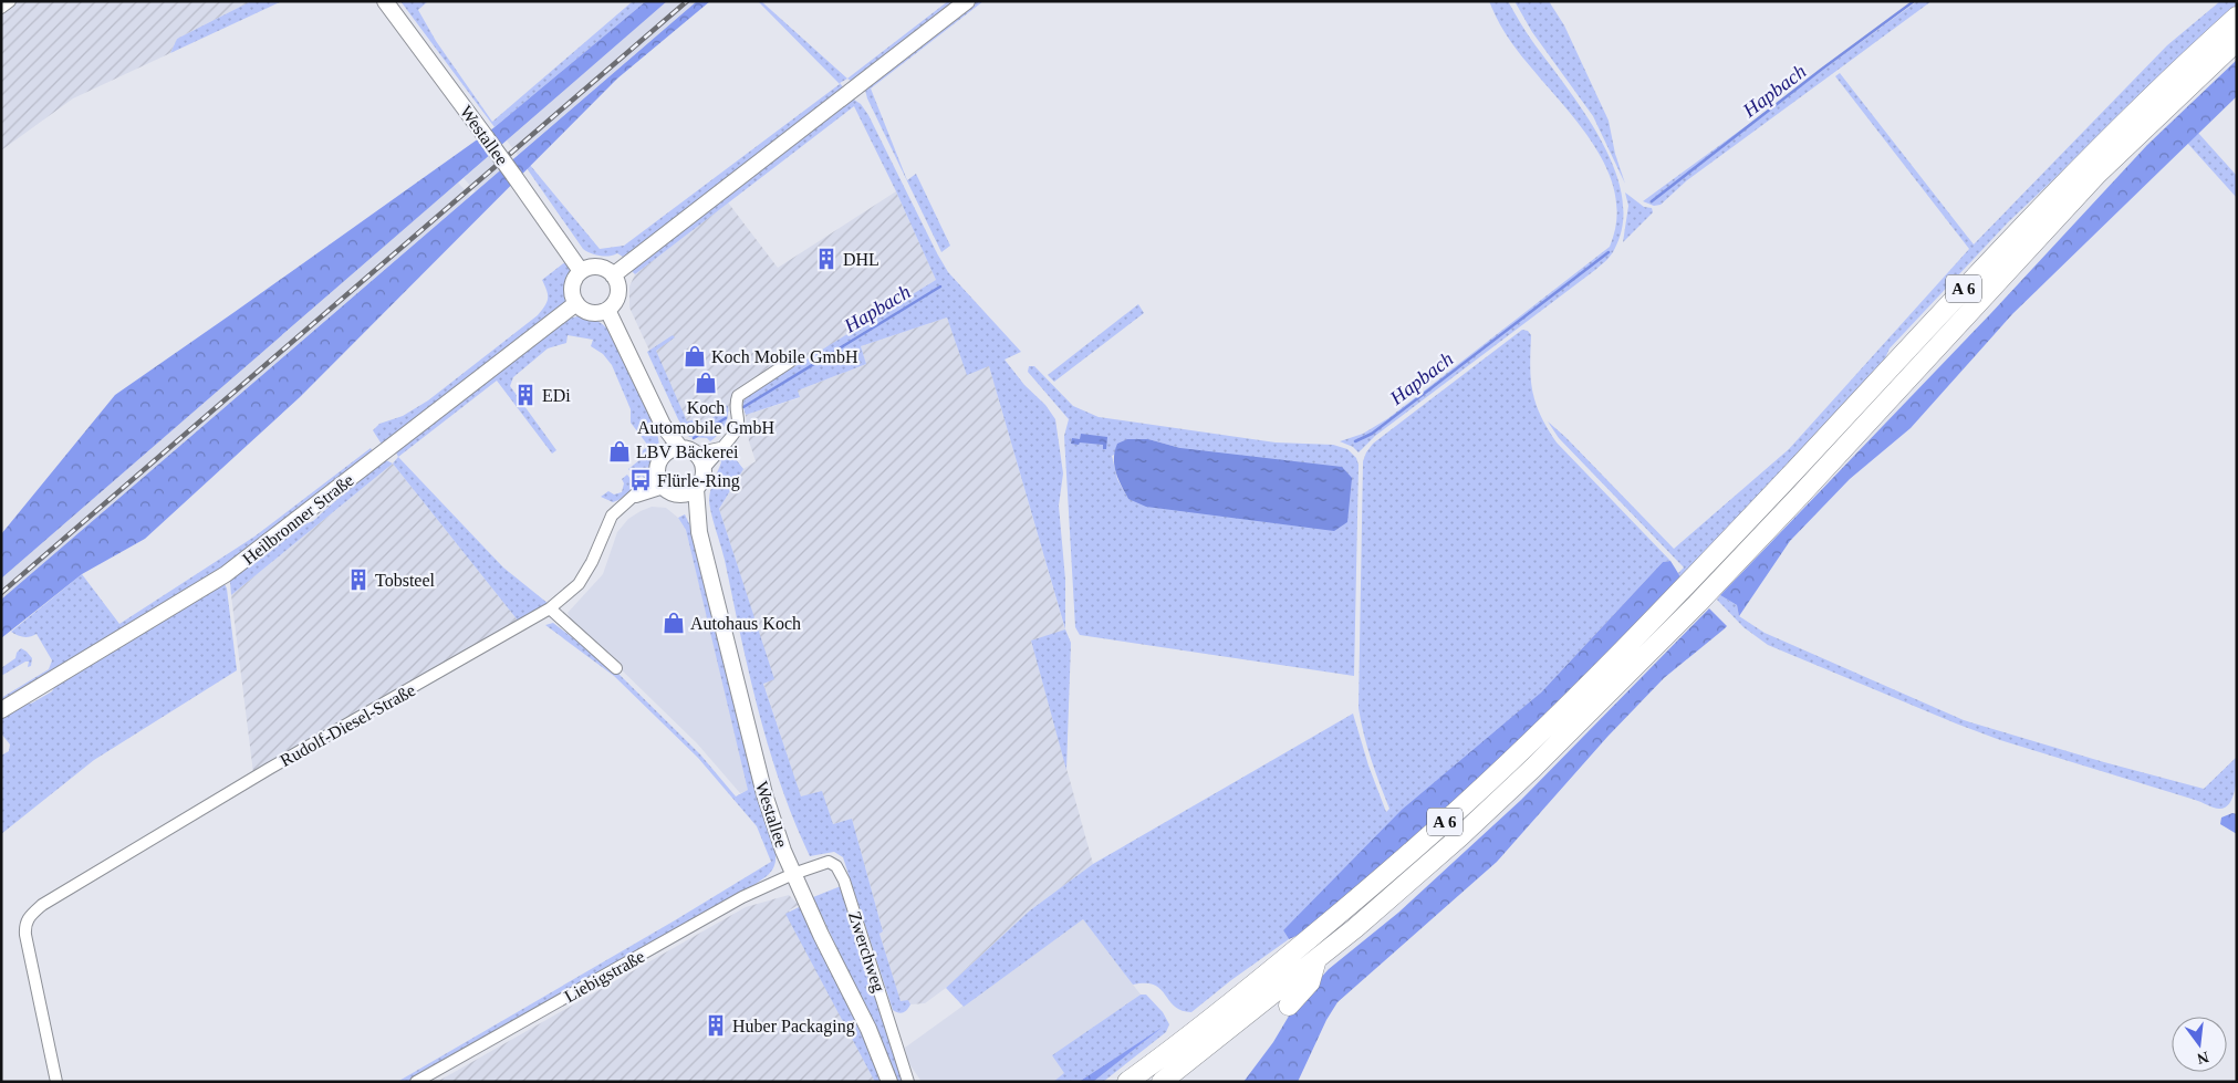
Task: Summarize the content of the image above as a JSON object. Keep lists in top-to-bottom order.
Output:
{
  "streets": {
    "highway": ["A 6"],
    "main road": ["Westallee", "Heilbronner Straße"],
    "street": ["Rudolf-Diesel-Straße", "Zwerchweg", "Liebigstraße"]
  },
  "crossings": [
    ["Westallee", "Heilbronner Straße"],
    ["Westallee", "Rudolf-Diesel-Straße"],
    ["Westallee", "Zwerchweg"],
    ["Westallee", "Liebigstraße"],
    ["Zwerchweg", "Liebigstraße"]
  ],
  "water": ["Hapbach"],
  "places": {
    "building": [
      "DHL",
      "EDi",
      "Tobsteel",
      "Huber Packaging"
    ],
    "shop": [
      "Koch Mobile GmbH",
      "Koch Automobile GmbH",
      "LBV Bäckerei",
      "Autohaus Koch"
    ],
    "bus stop": ["Flürle-Ring"]
  },
  "north": "bottom"
}
